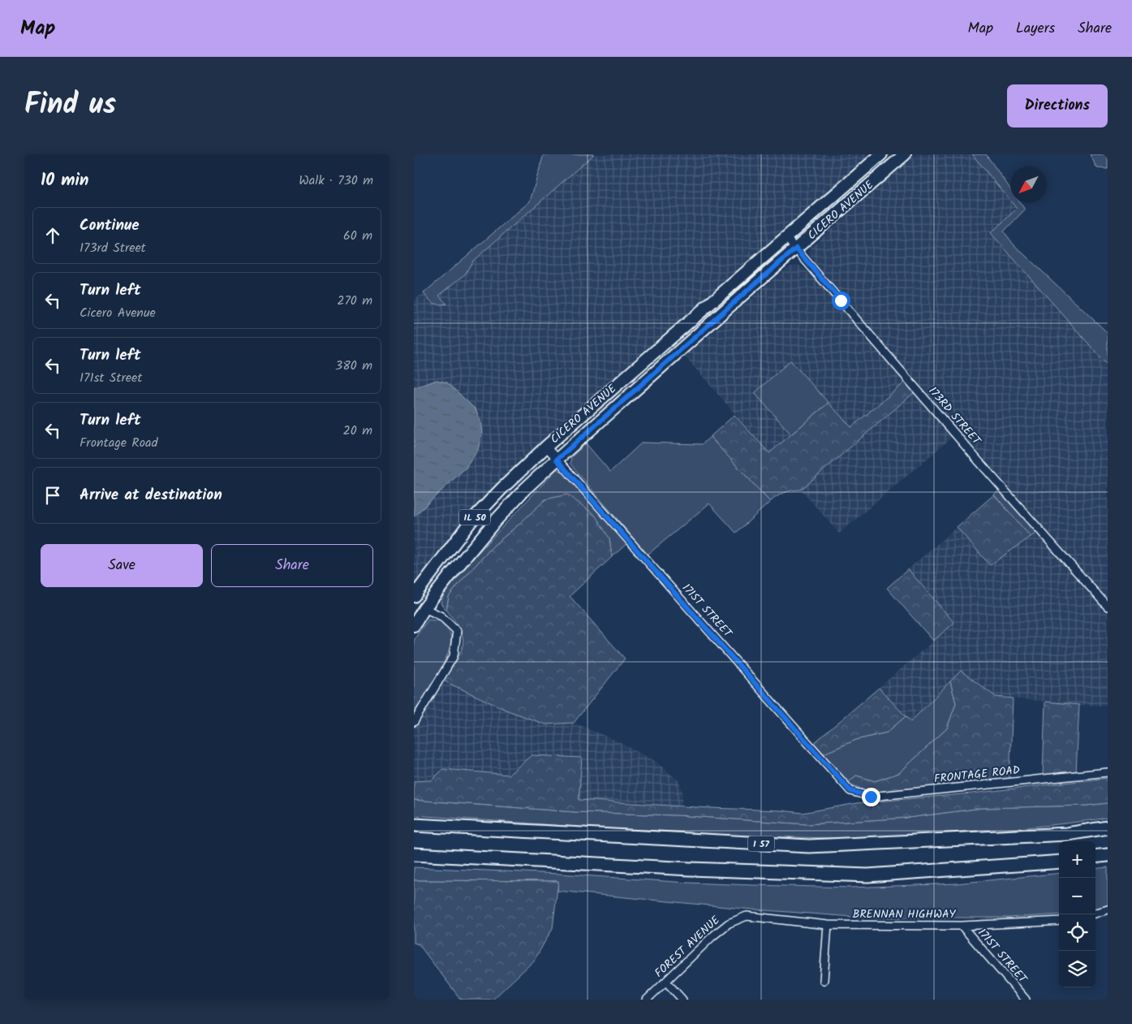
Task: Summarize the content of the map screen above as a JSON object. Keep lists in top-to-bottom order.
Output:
{
  "streets": {
    "highway": ["I 57"],
    "main road": ["CICERO AVENUE", "IL 50"],
    "street": [
      "173RD STREET",
      "171ST STREET",
      "FRONTAGE ROAD",
      "BRENNAN HIGHWAY",
      "FOREST AVENUE"
    ]
  },
  "crossings": [
    ["CICERO AVENUE", "173RD STREET"],
    ["CICERO AVENUE", "171ST STREET"],
    ["171ST STREET", "FRONTAGE ROAD"],
    ["171ST STREET", "BRENNAN HIGHWAY"],
    ["BRENNAN HIGHWAY", "FOREST AVENUE"]
  ],
  "north": "bottom left",
  "page": {
    "header": "Map",
    "nav": ["Map", "Layers", "Share"],
    "title": "Find us",
    "buttons": [
      "Directions",
      ["Save", "Share"]
    ],
    "heading": ["10 min", "Walk · 730 m"],
    "list": [
      ["Continue", "173rd Street", "60 m"],
      ["Turn left", "Cicero Avenue", "270 m"],
      ["Turn left", "171st Street", "380 m"],
      ["Turn left", "Frontage Road", "20 m"],
      "Arrive at destination"
    ],
    "map_buttons": ["+", "−"]
  }
}
